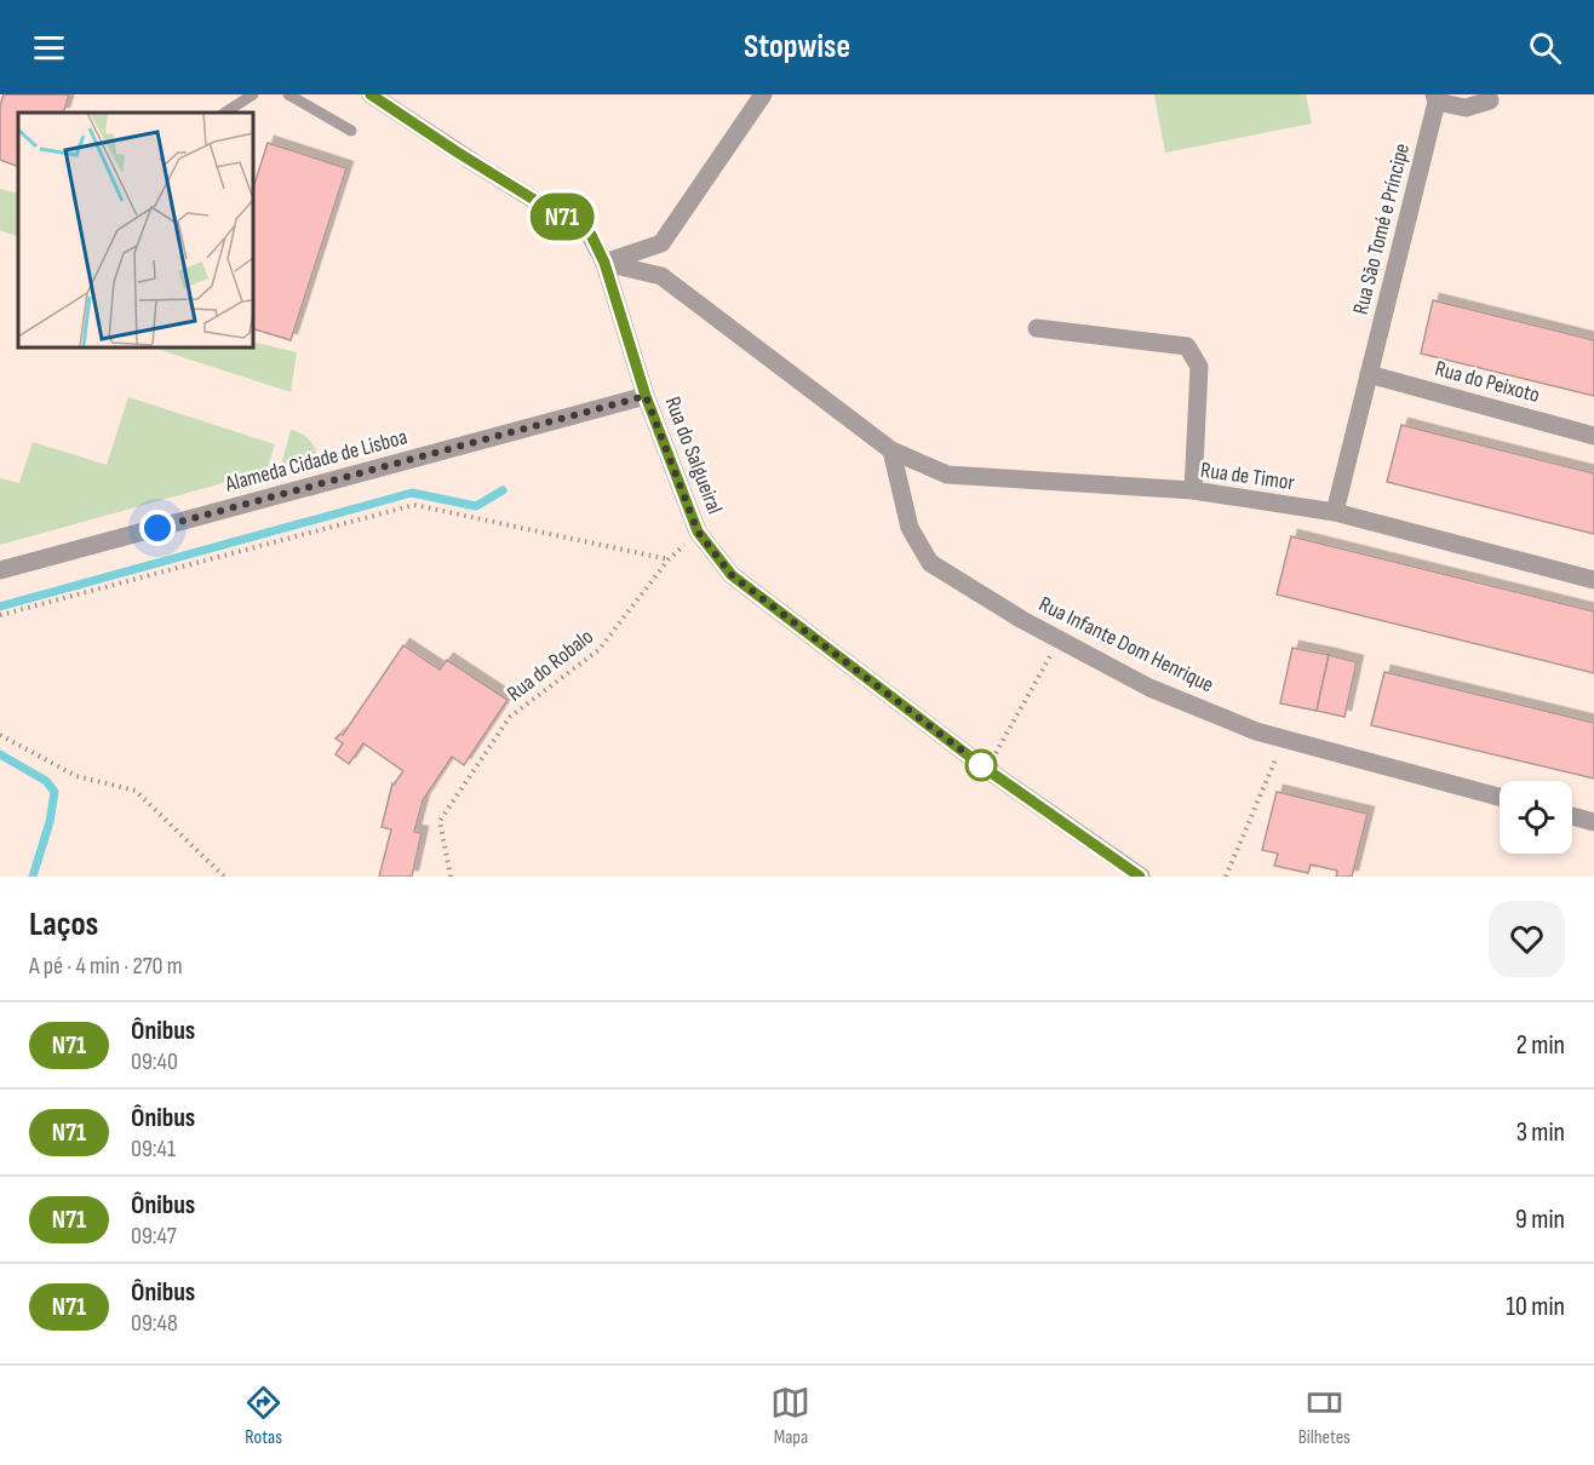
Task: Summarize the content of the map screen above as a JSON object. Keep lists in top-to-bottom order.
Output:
{
  "streets": {
    "street": [
      "Rua São Tomé e Príncipe",
      "Rua do Peixoto",
      "Rua do Salgueiral",
      "Alameda Cidade de Lisboa",
      "Rua de Timor",
      "Rua Infante Dom Henrique"
    ],
    "path": ["Rua do Robalo"]
  },
  "crossings": [
    ["Rua São Tomé e Príncipe", "Rua do Peixoto"],
    ["Rua São Tomé e Príncipe", "Rua de Timor"],
    ["Rua do Salgueiral", "Alameda Cidade de Lisboa"],
    ["Rua do Salgueiral", "Rua de Timor"],
    ["Rua do Salgueiral", "Rua do Robalo"],
    ["Rua de Timor", "Rua Infante Dom Henrique"]
  ],
  "lines": ["bus line N71"],
  "page": {
    "header": "Stopwise",
    "on_map": "N71",
    "heading": ["Laços", "A pé · 4 min · 270 m"],
    "list": [
      {
        "mark": "N71",
        "name": "Ônibus",
        "note": "09:40",
        "value": "2 min"
      },
      {
        "mark": "N71",
        "name": "Ônibus",
        "note": "09:41",
        "value": "3 min"
      },
      {
        "mark": "N71",
        "name": "Ônibus",
        "note": "09:47",
        "value": "9 min"
      },
      {
        "mark": "N71",
        "name": "Ônibus",
        "note": "09:48",
        "value": "10 min"
      }
    ],
    "tabs": ["Rotas", "Mapa", "Bilhetes"]
  }
}
